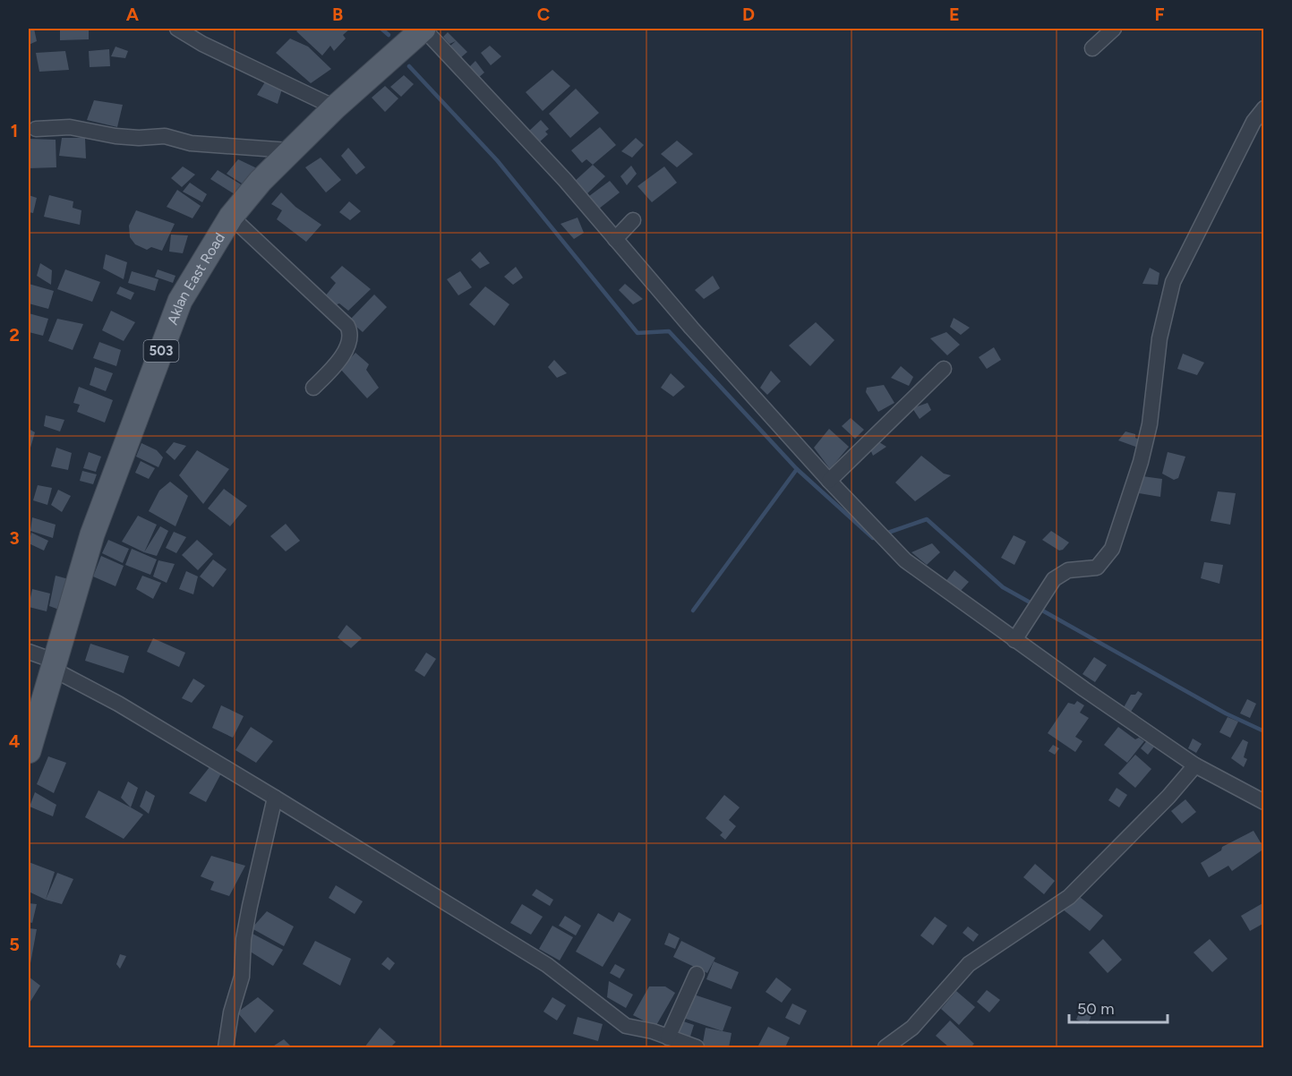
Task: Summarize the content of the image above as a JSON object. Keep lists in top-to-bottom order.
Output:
{
  "streets": {
    "main road": ["Aklan East Road", "503"]
  },
  "scale_bar": "50 m",
  "grid": {
    "columns": [
      "A",
      "B",
      "C",
      "D",
      "E",
      "F"
    ],
    "rows": [
      "1",
      "2",
      "3",
      "4",
      "5"
    ]
  }
}
